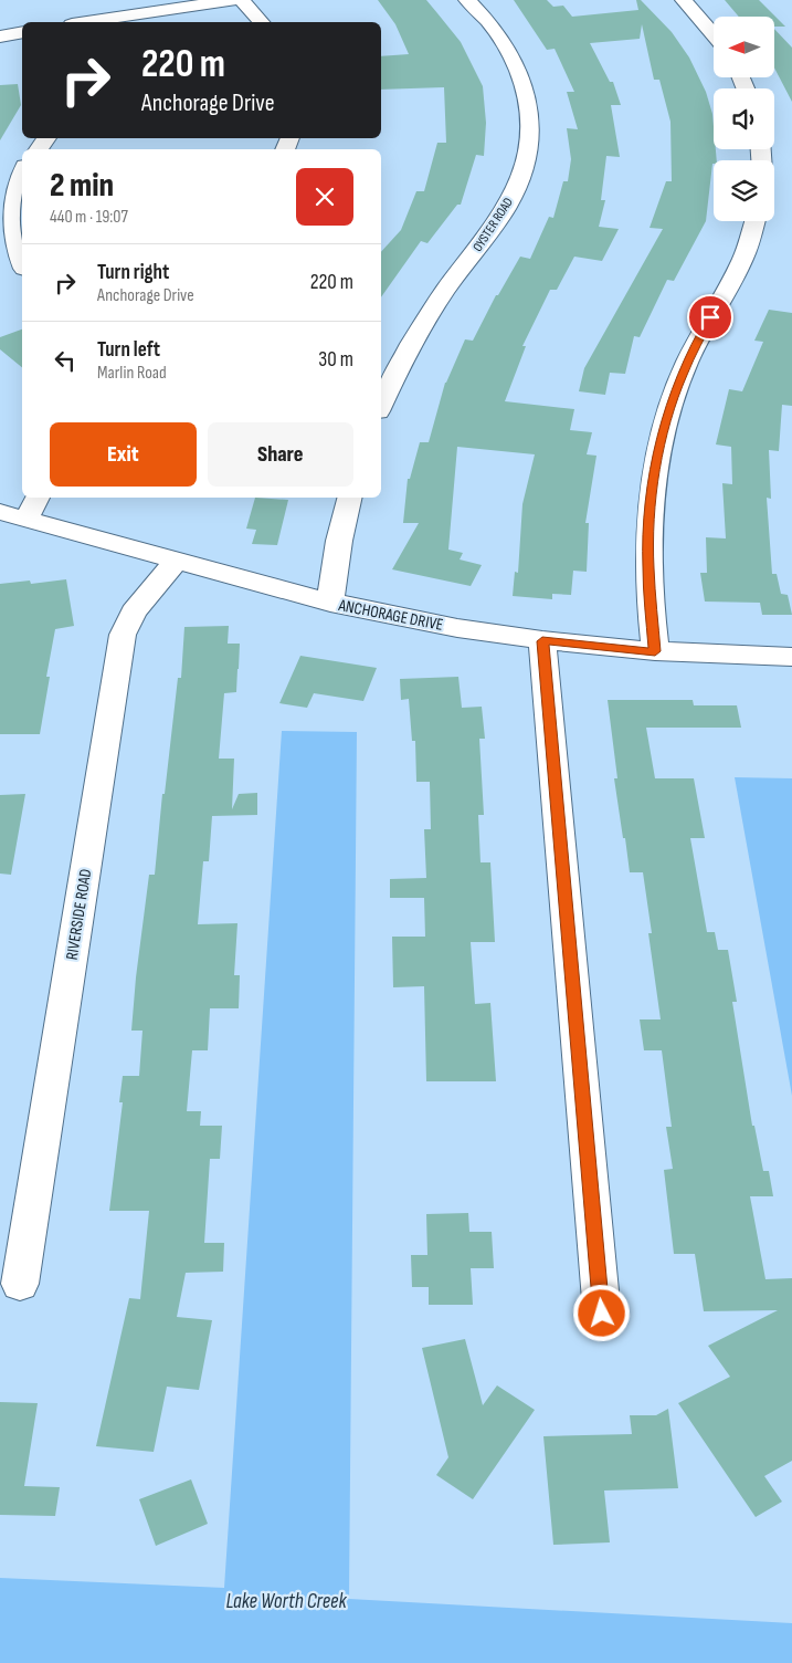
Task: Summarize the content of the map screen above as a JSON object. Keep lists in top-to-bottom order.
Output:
{
  "streets": {
    "street": ["OYSTER ROAD", "ANCHORAGE DRIVE", "RIVERSIDE ROAD"]
  },
  "crossings": [
    ["ANCHORAGE DRIVE", "RIVERSIDE ROAD"]
  ],
  "water": ["Lake Worth Creek"],
  "north": "left",
  "page": {
    "turn": ["220 m", "Anchorage Drive"],
    "heading": ["2 min", "440 m · 19:07"],
    "list": [
      {
        "name": "Turn right",
        "note": "Anchorage Drive",
        "value": "220 m"
      },
      {
        "name": "Turn left",
        "note": "Marlin Road",
        "value": "30 m"
      }
    ],
    "buttons": ["Exit", "Share"]
  }
}
